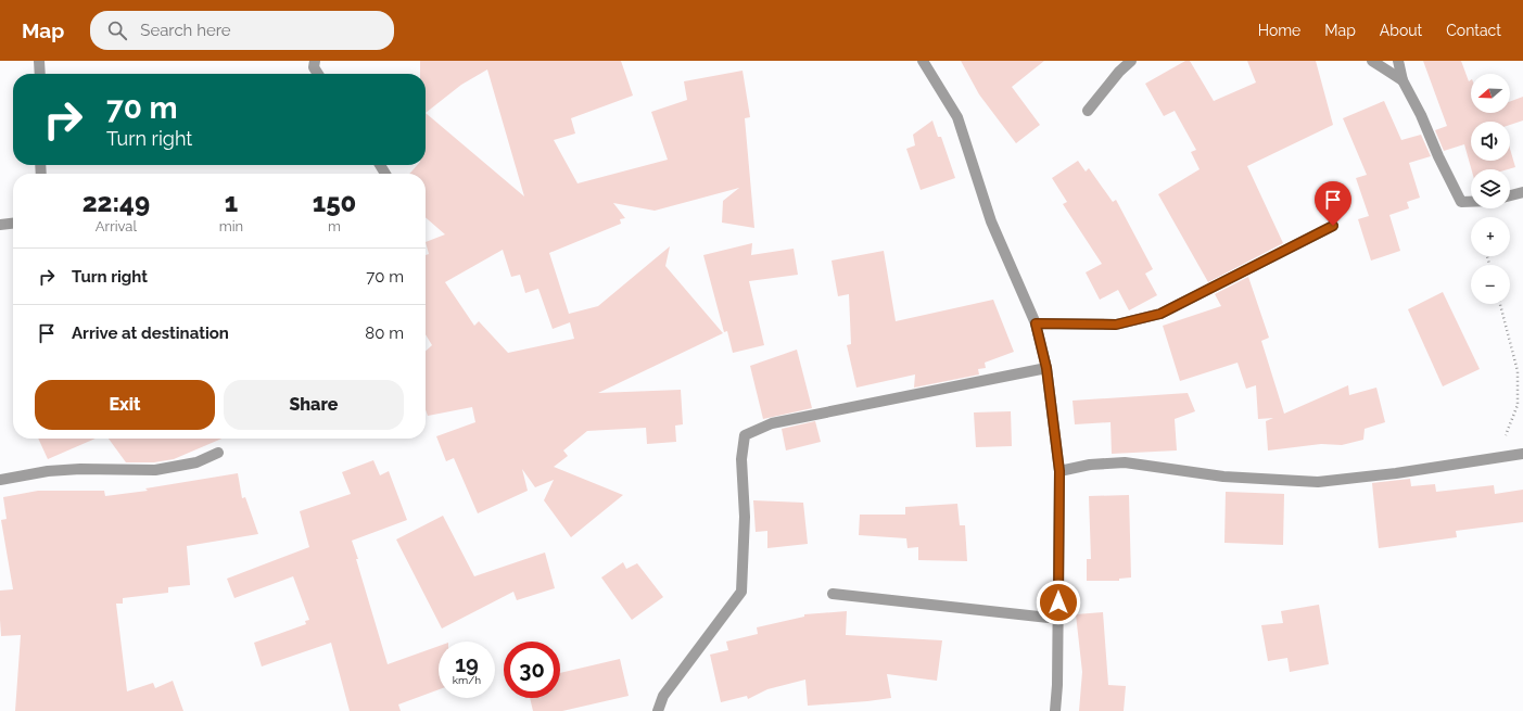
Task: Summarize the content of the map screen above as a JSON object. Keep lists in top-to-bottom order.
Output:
{
  "north": "left",
  "page": {
    "header": "Map",
    "search": "Search here",
    "nav": [
      "Home",
      "Map",
      "About",
      "Contact"
    ],
    "map_buttons": ["+", "−"],
    "turn": ["70 m", "Turn right"],
    "eta": [
      "22:49",
      "Arrival",
      "1",
      "min",
      "150",
      "m"
    ],
    "list": [
      {
        "name": "Turn right",
        "value": "70 m"
      },
      {
        "name": "Arrive at destination",
        "value": "80 m"
      }
    ],
    "buttons": ["Exit", "Share"],
    "speed": "19 km/h",
    "limit": "30"
  }
}
